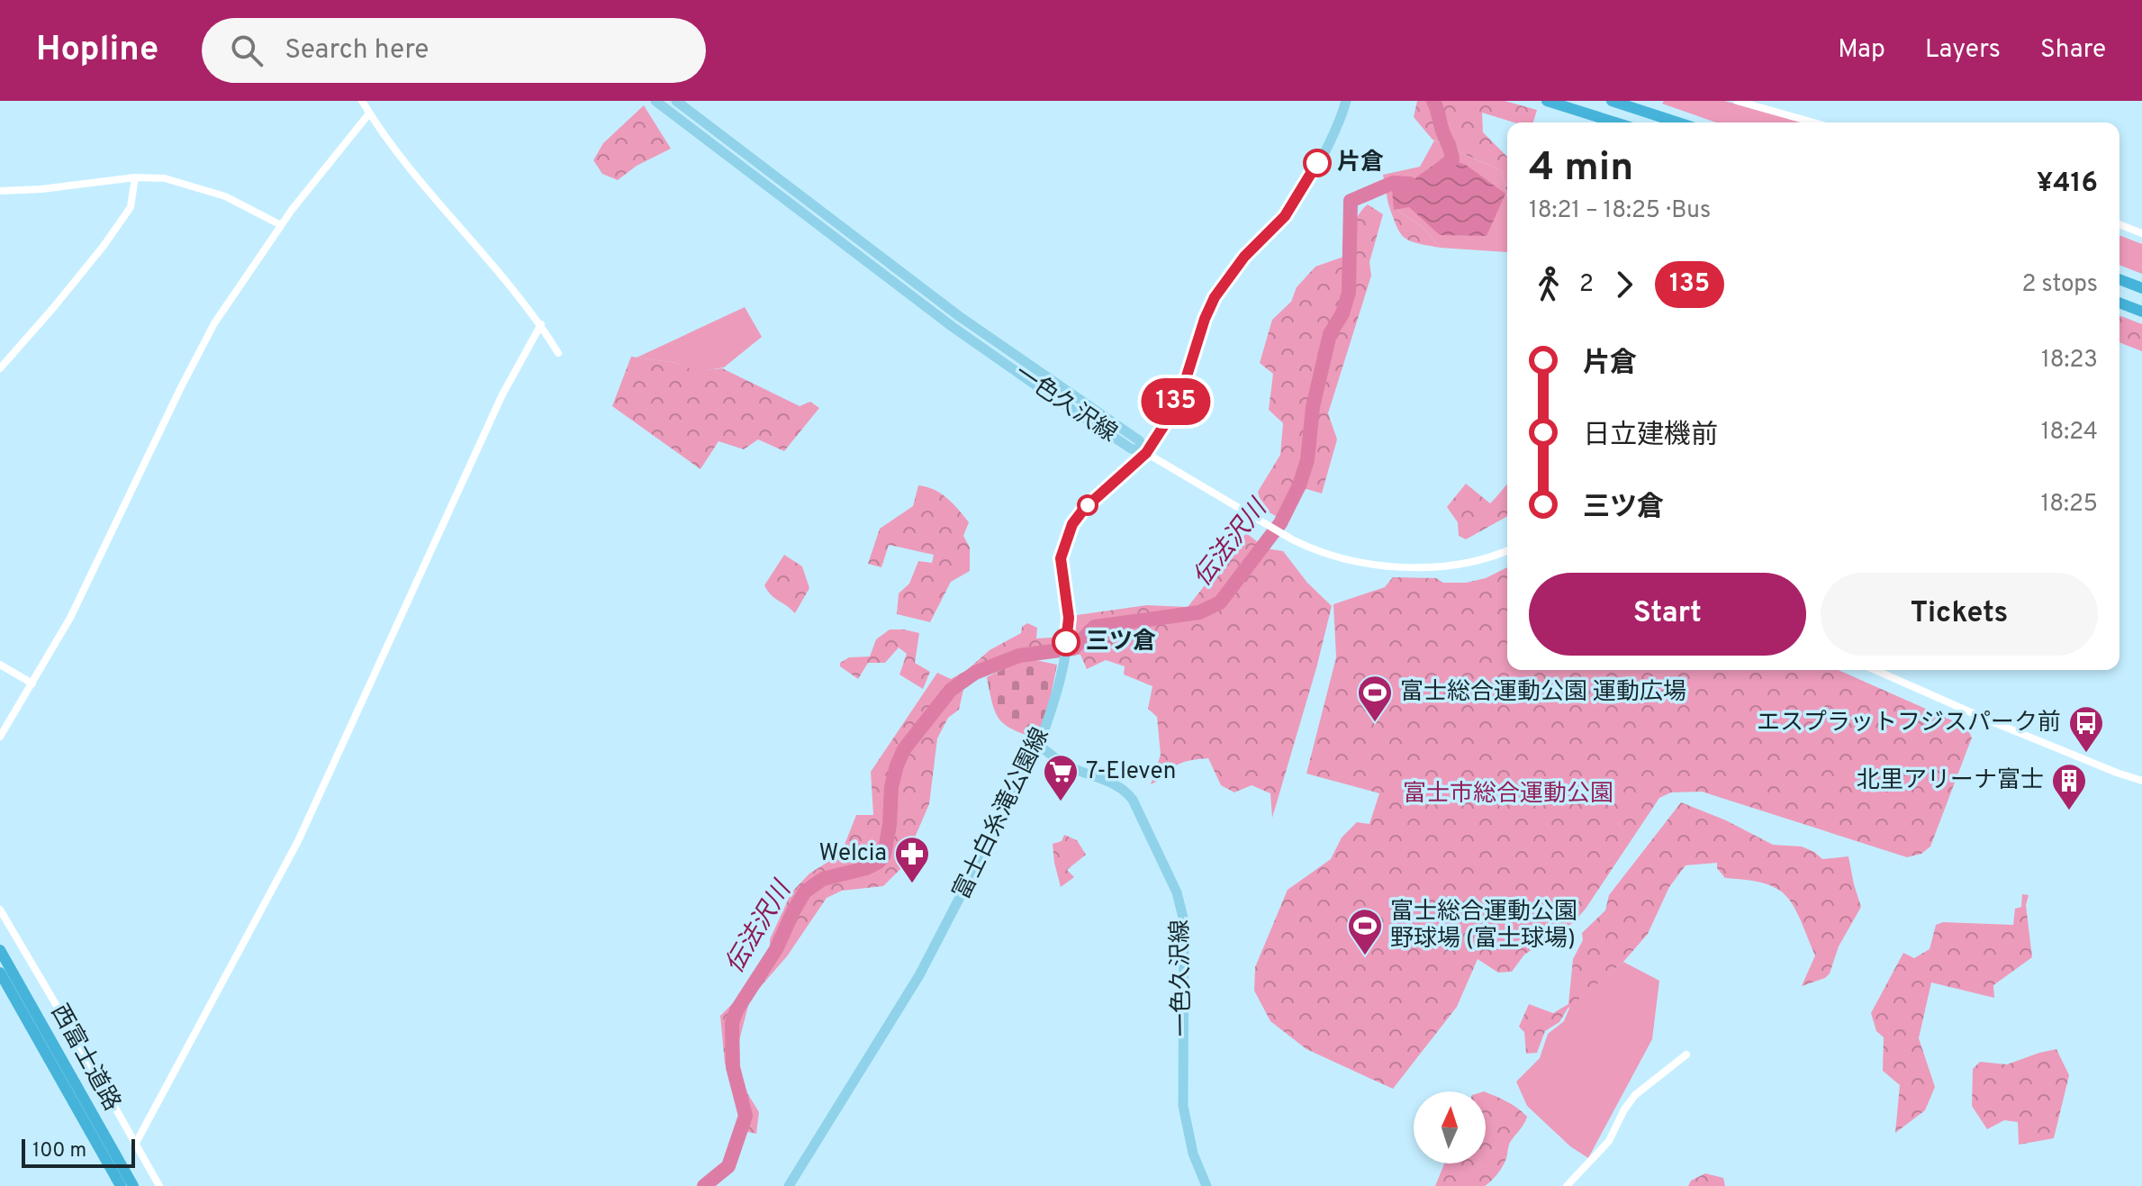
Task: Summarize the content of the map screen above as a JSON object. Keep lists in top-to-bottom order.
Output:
{
  "streets": {
    "highway": ["西富士道路"],
    "main road": ["一色久沢線", "富士白糸滝公園線"]
  },
  "crossings": [
    ["一色久沢線", "富士白糸滝公園線"]
  ],
  "water": ["伝法沢川"],
  "parks": ["富士市総合運動公園"],
  "places": {
    "other": ["片倉", "三ツ倉"],
    "sports": ["富士総合運動公園 運動広場", "富士総合運動公園 野球場 (富士球場)"],
    "bus stop": ["エスプラットフジスパーク前"],
    "supermarket": ["7-Eleven"],
    "building": ["北里アリーナ富士"],
    "pharmacy": ["Welcia"]
  },
  "lines": ["bus line 135"],
  "scale_bar": "100 m",
  "north": "top",
  "page": {
    "header": "Hopline",
    "search": "Search here",
    "nav": ["Map", "Layers", "Share"],
    "on_map": "135",
    "heading": ["4 min", "18:21 – 18:25 · Bus", "¥416"],
    "legs": ["2", "135", "2 stops"],
    "list": [
      {
        "name": "片倉",
        "value": "18:23"
      },
      {
        "name": "日立建機前",
        "value": "18:24"
      },
      {
        "name": "三ツ倉",
        "value": "18:25"
      }
    ],
    "buttons": ["Start", "Tickets"],
    "scale": "100 m"
  }
}
